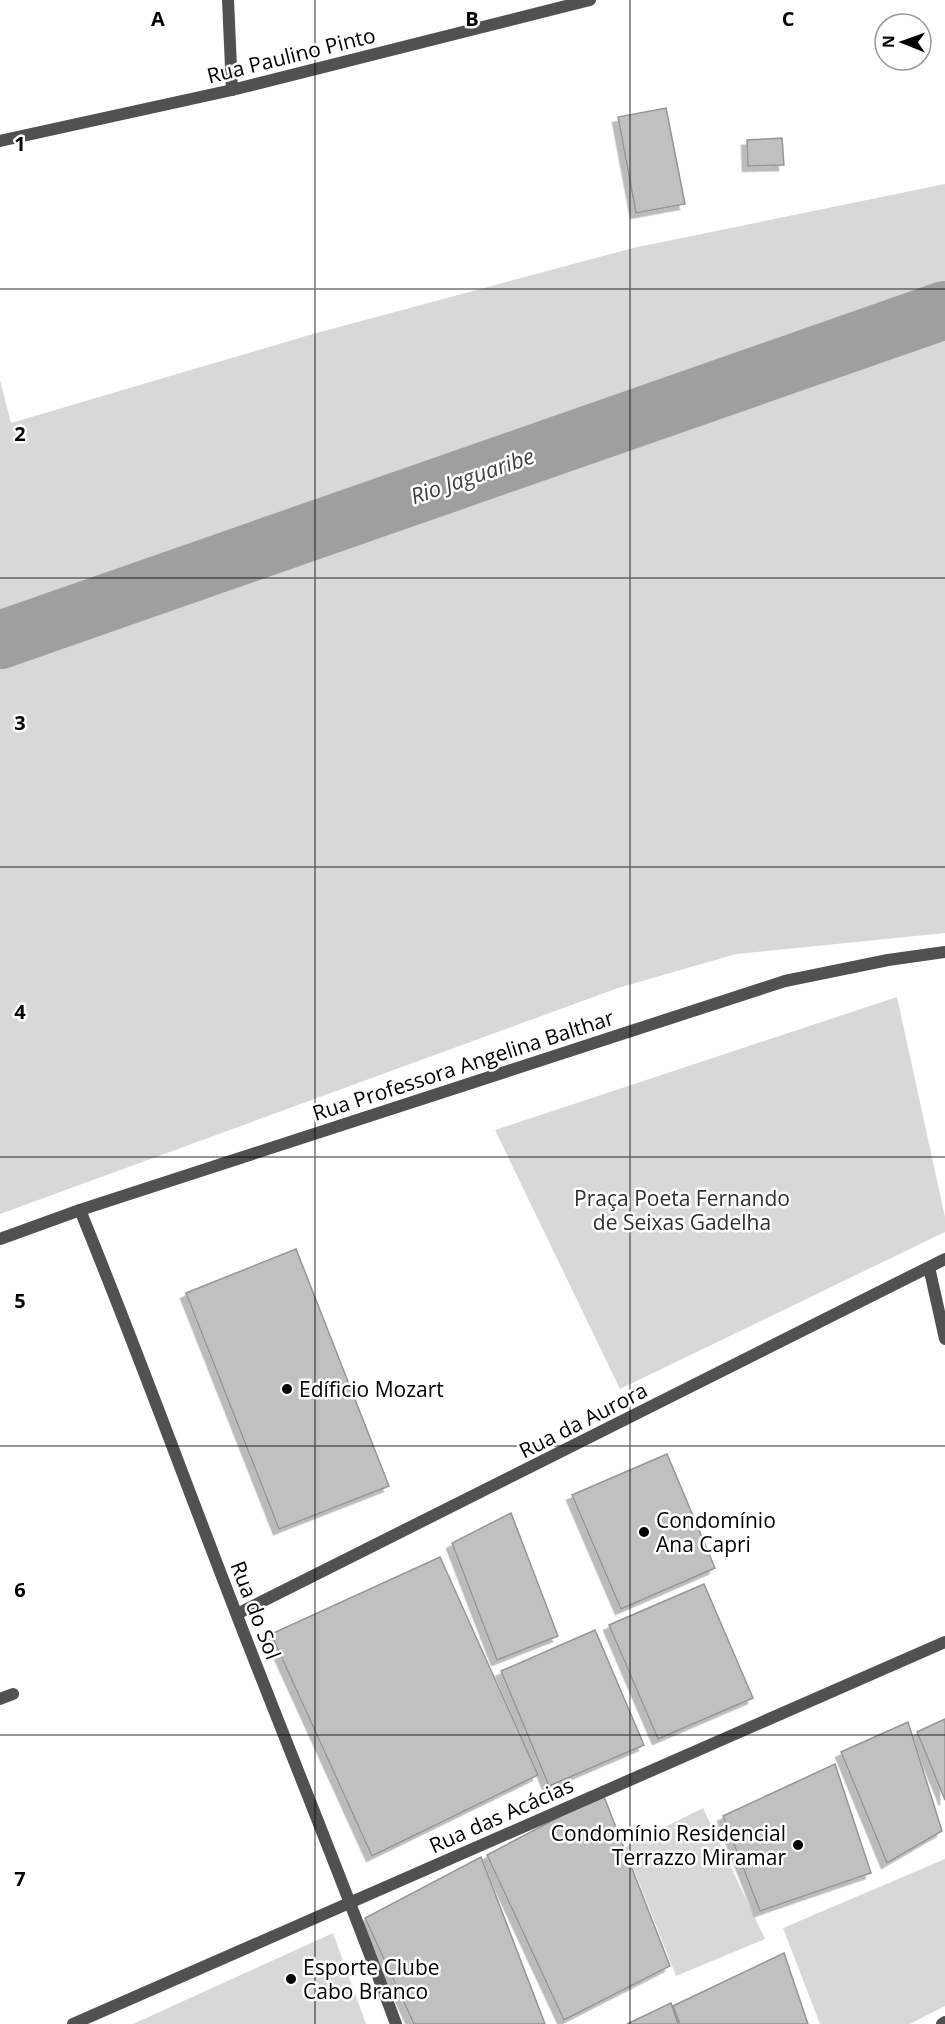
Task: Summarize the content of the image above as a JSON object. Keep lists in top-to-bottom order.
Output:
{
  "streets": {
    "street": [
      "Rua Paulino Pinto",
      "Rua Professora Angelina Balthar",
      "Rua da Aurora",
      "Rua do Sol",
      "Rua das Acácias"
    ]
  },
  "crossings": [
    ["Rua Professora Angelina Balthar", "Rua do Sol"],
    ["Rua da Aurora", "Rua do Sol"],
    ["Rua do Sol", "Rua das Acácias"]
  ],
  "water": ["Rio Jaguaribe"],
  "parks": ["Praça Poeta Fernando de Seixas Gadelha"],
  "places": [
    "Edíficio Mozart",
    "Condomínio Ana Capri",
    "Condomínio Residencial Terrazzo Miramar",
    "Esporte Clube Cabo Branco"
  ],
  "north": "left",
  "grid": {
    "columns": ["A", "B", "C"],
    "rows": [
      "1",
      "2",
      "3",
      "4",
      "5",
      "6",
      "7"
    ]
  }
}
